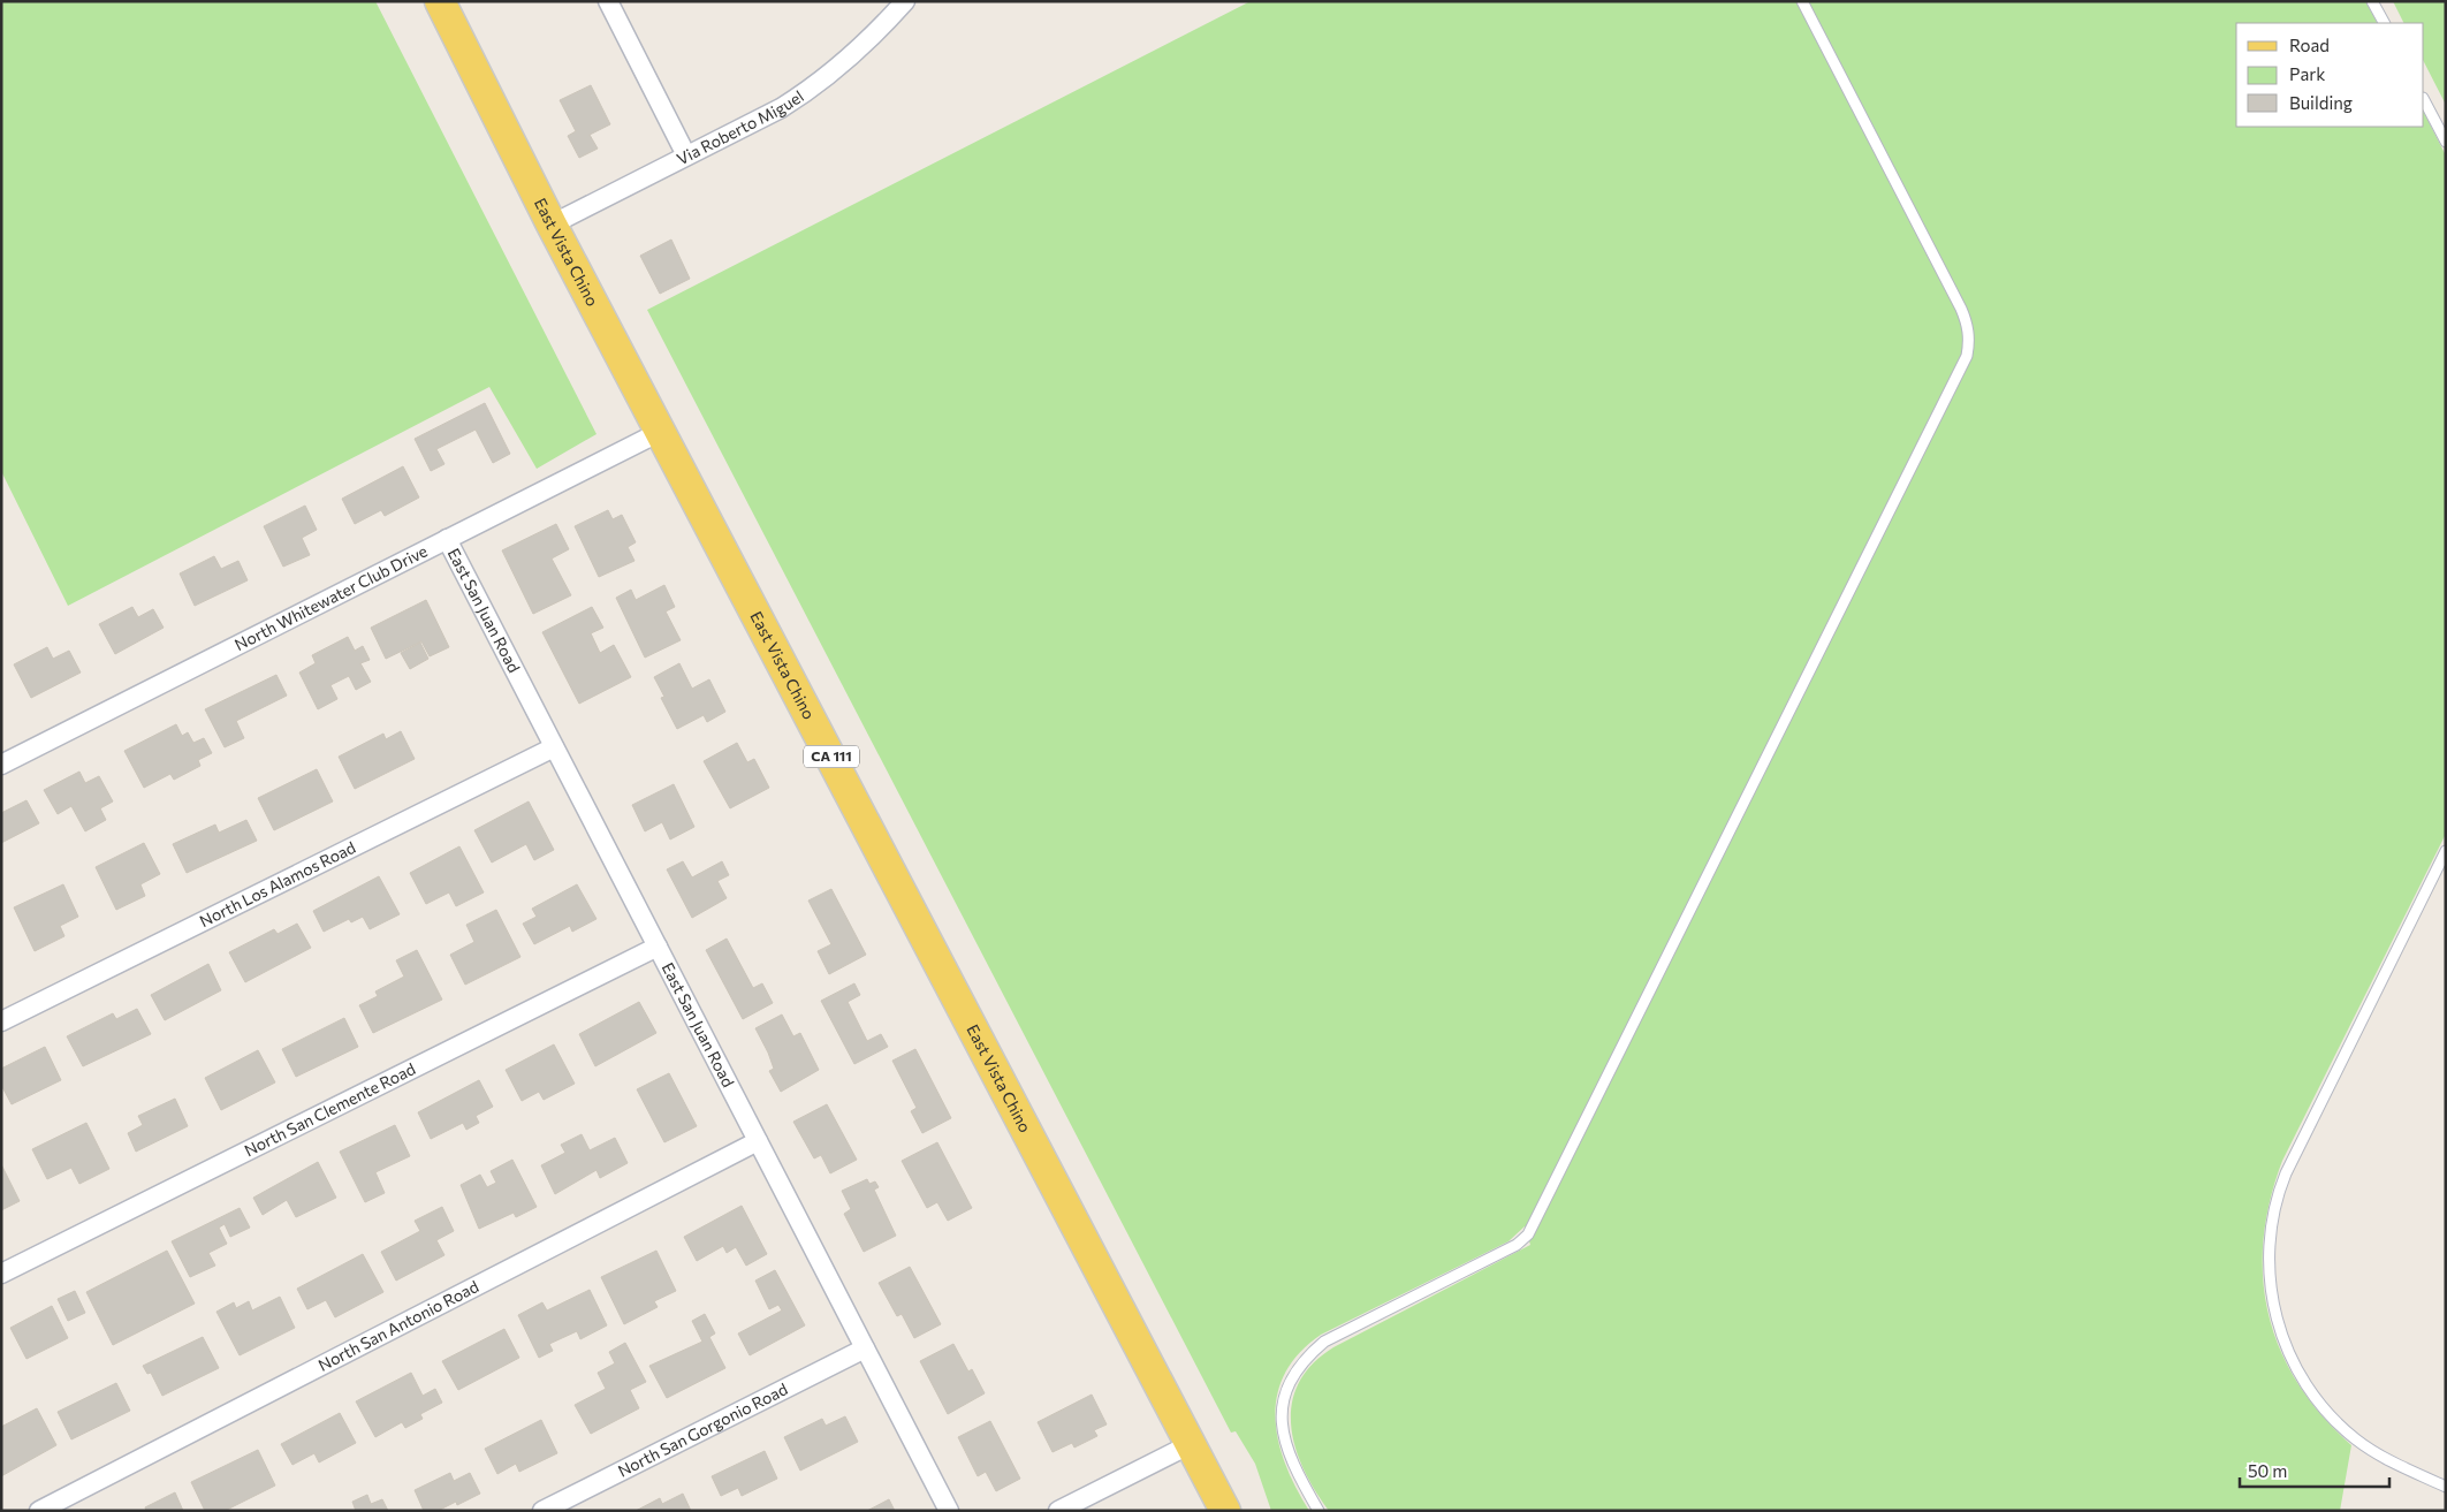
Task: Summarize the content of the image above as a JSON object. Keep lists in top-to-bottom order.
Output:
{
  "streets": {
    "main road": ["East Vista Chino", "CA 111"],
    "street": [
      "Via Roberto Miguel",
      "North Whitewater Club Drive",
      "East San Juan Road",
      "North Los Alamos Road",
      "North San Clemente Road",
      "North San Antonio Road",
      "North San Gorgonio Road"
    ]
  },
  "crossings": [
    ["Via Roberto Miguel", "East Vista Chino"],
    ["East Vista Chino", "North Whitewater Club Drive"],
    ["North Whitewater Club Drive", "East San Juan Road"],
    ["East San Juan Road", "North Los Alamos Road"],
    ["East San Juan Road", "North San Clemente Road"],
    ["East San Juan Road", "North San Antonio Road"],
    ["East San Juan Road", "North San Gorgonio Road"]
  ],
  "legend": ["Road", "Park", "Building"],
  "scale_bar": "50 m"
}
